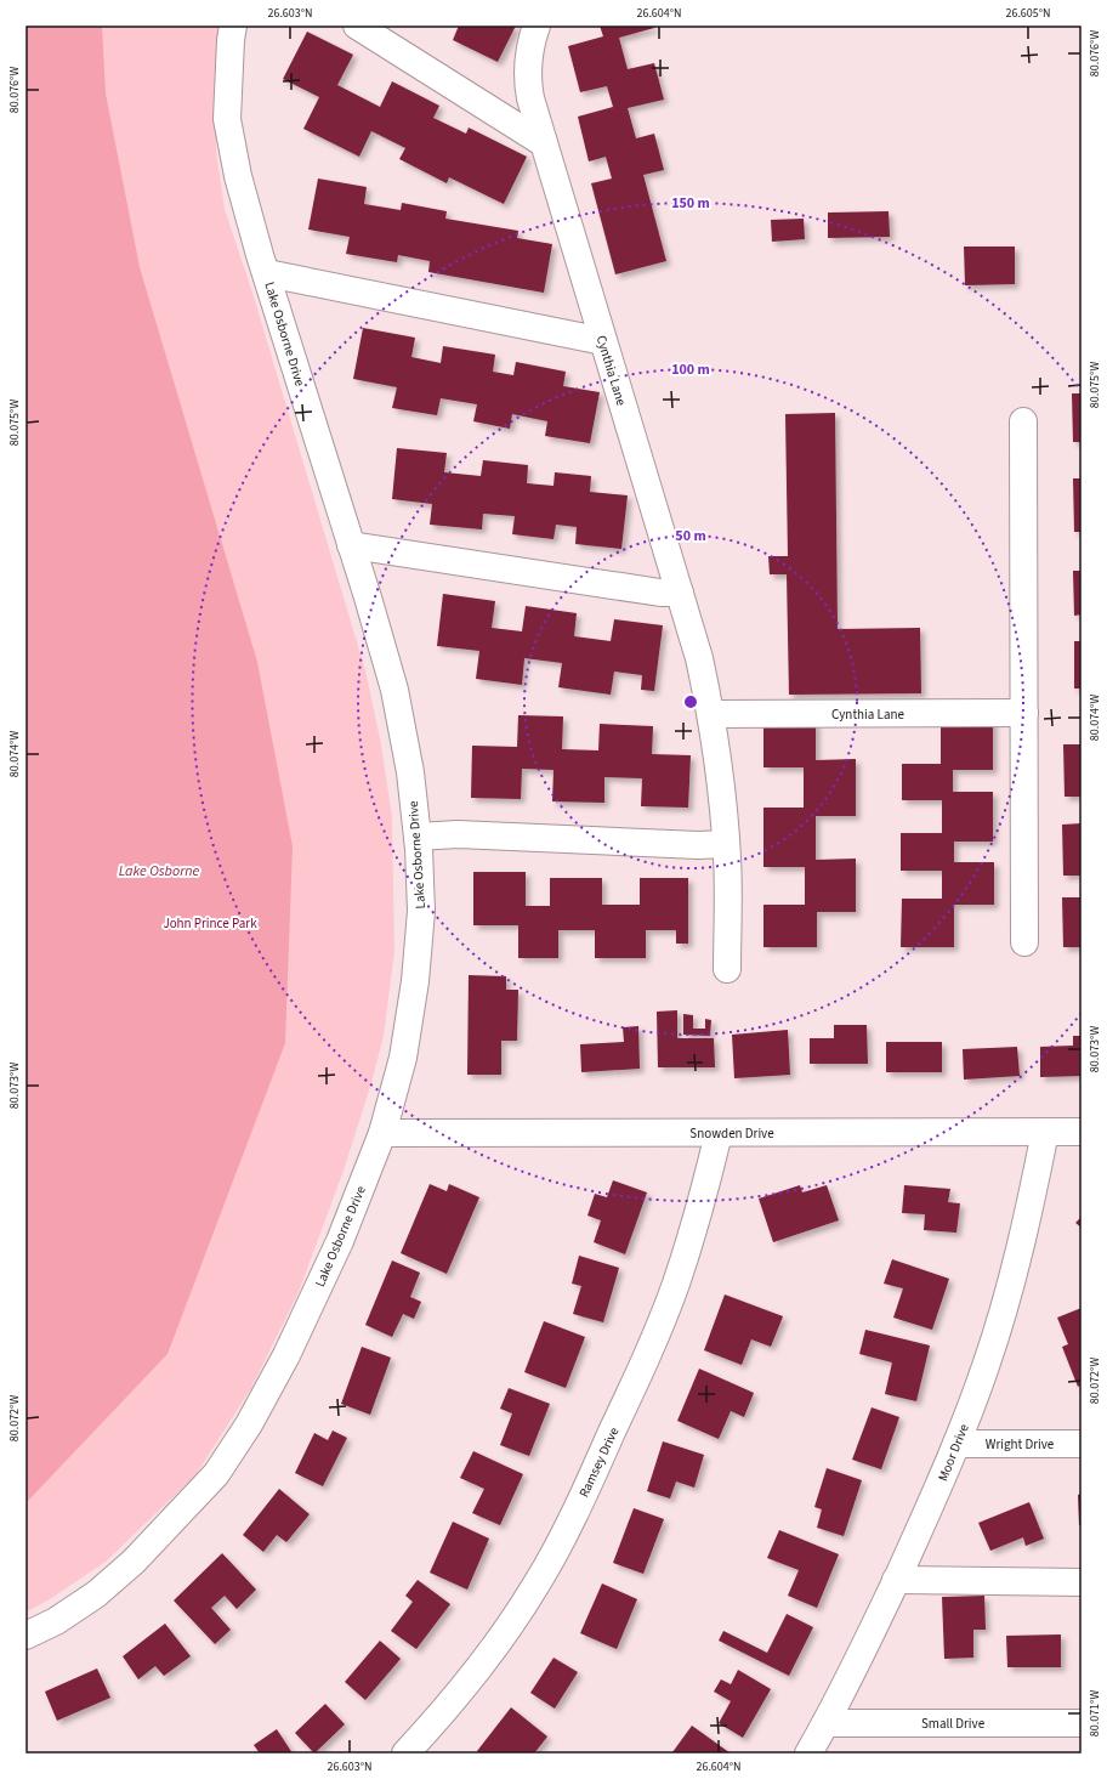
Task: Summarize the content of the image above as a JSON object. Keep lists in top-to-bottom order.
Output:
{
  "streets": {
    "street": [
      "Lake Osborne Drive",
      "Cynthia Lane",
      "Snowden Drive",
      "Wright Drive",
      "Moor Drive",
      "Ramsey Drive",
      "Small Drive"
    ]
  },
  "crossings": [
    ["Lake Osborne Drive", "Snowden Drive"],
    ["Snowden Drive", "Moor Drive"],
    ["Snowden Drive", "Ramsey Drive"],
    ["Wright Drive", "Moor Drive"],
    ["Moor Drive", "Small Drive"]
  ],
  "water": ["Lake Osborne"],
  "parks": ["John Prince Park"],
  "coordinates": [
    "26.603°N",
    "26.604°N",
    "26.605°N",
    "80.076°W",
    "80.075°W",
    "80.074°W",
    "80.073°W",
    "80.072°W",
    "80.071°W"
  ],
  "rings": ["150 m", "100 m", "50 m"]
}
